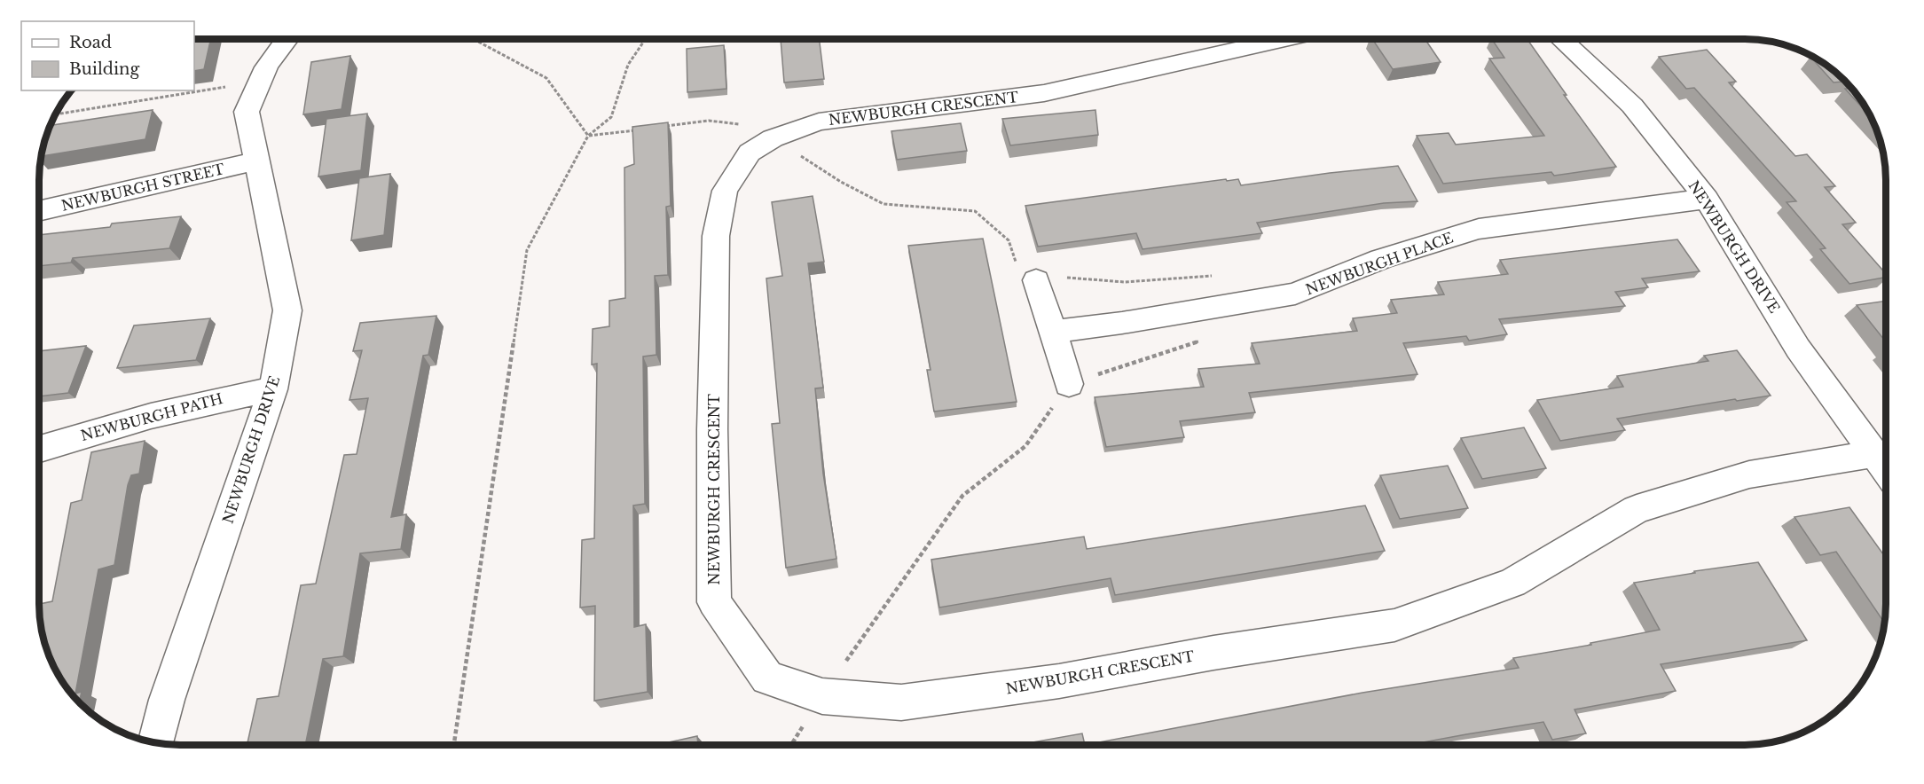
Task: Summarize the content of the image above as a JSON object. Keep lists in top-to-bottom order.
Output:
{
  "streets": {
    "street": [
      "NEWBURGH CRESCENT",
      "NEWBURGH STREET",
      "NEWBURGH DRIVE",
      "NEWBURGH PLACE",
      "NEWBURGH PATH"
    ]
  },
  "crossings": [
    ["NEWBURGH CRESCENT", "NEWBURGH DRIVE"],
    ["NEWBURGH STREET", "NEWBURGH DRIVE"],
    ["NEWBURGH DRIVE", "NEWBURGH PLACE"],
    ["NEWBURGH DRIVE", "NEWBURGH PATH"]
  ],
  "legend": ["Road", "Building"]
}
